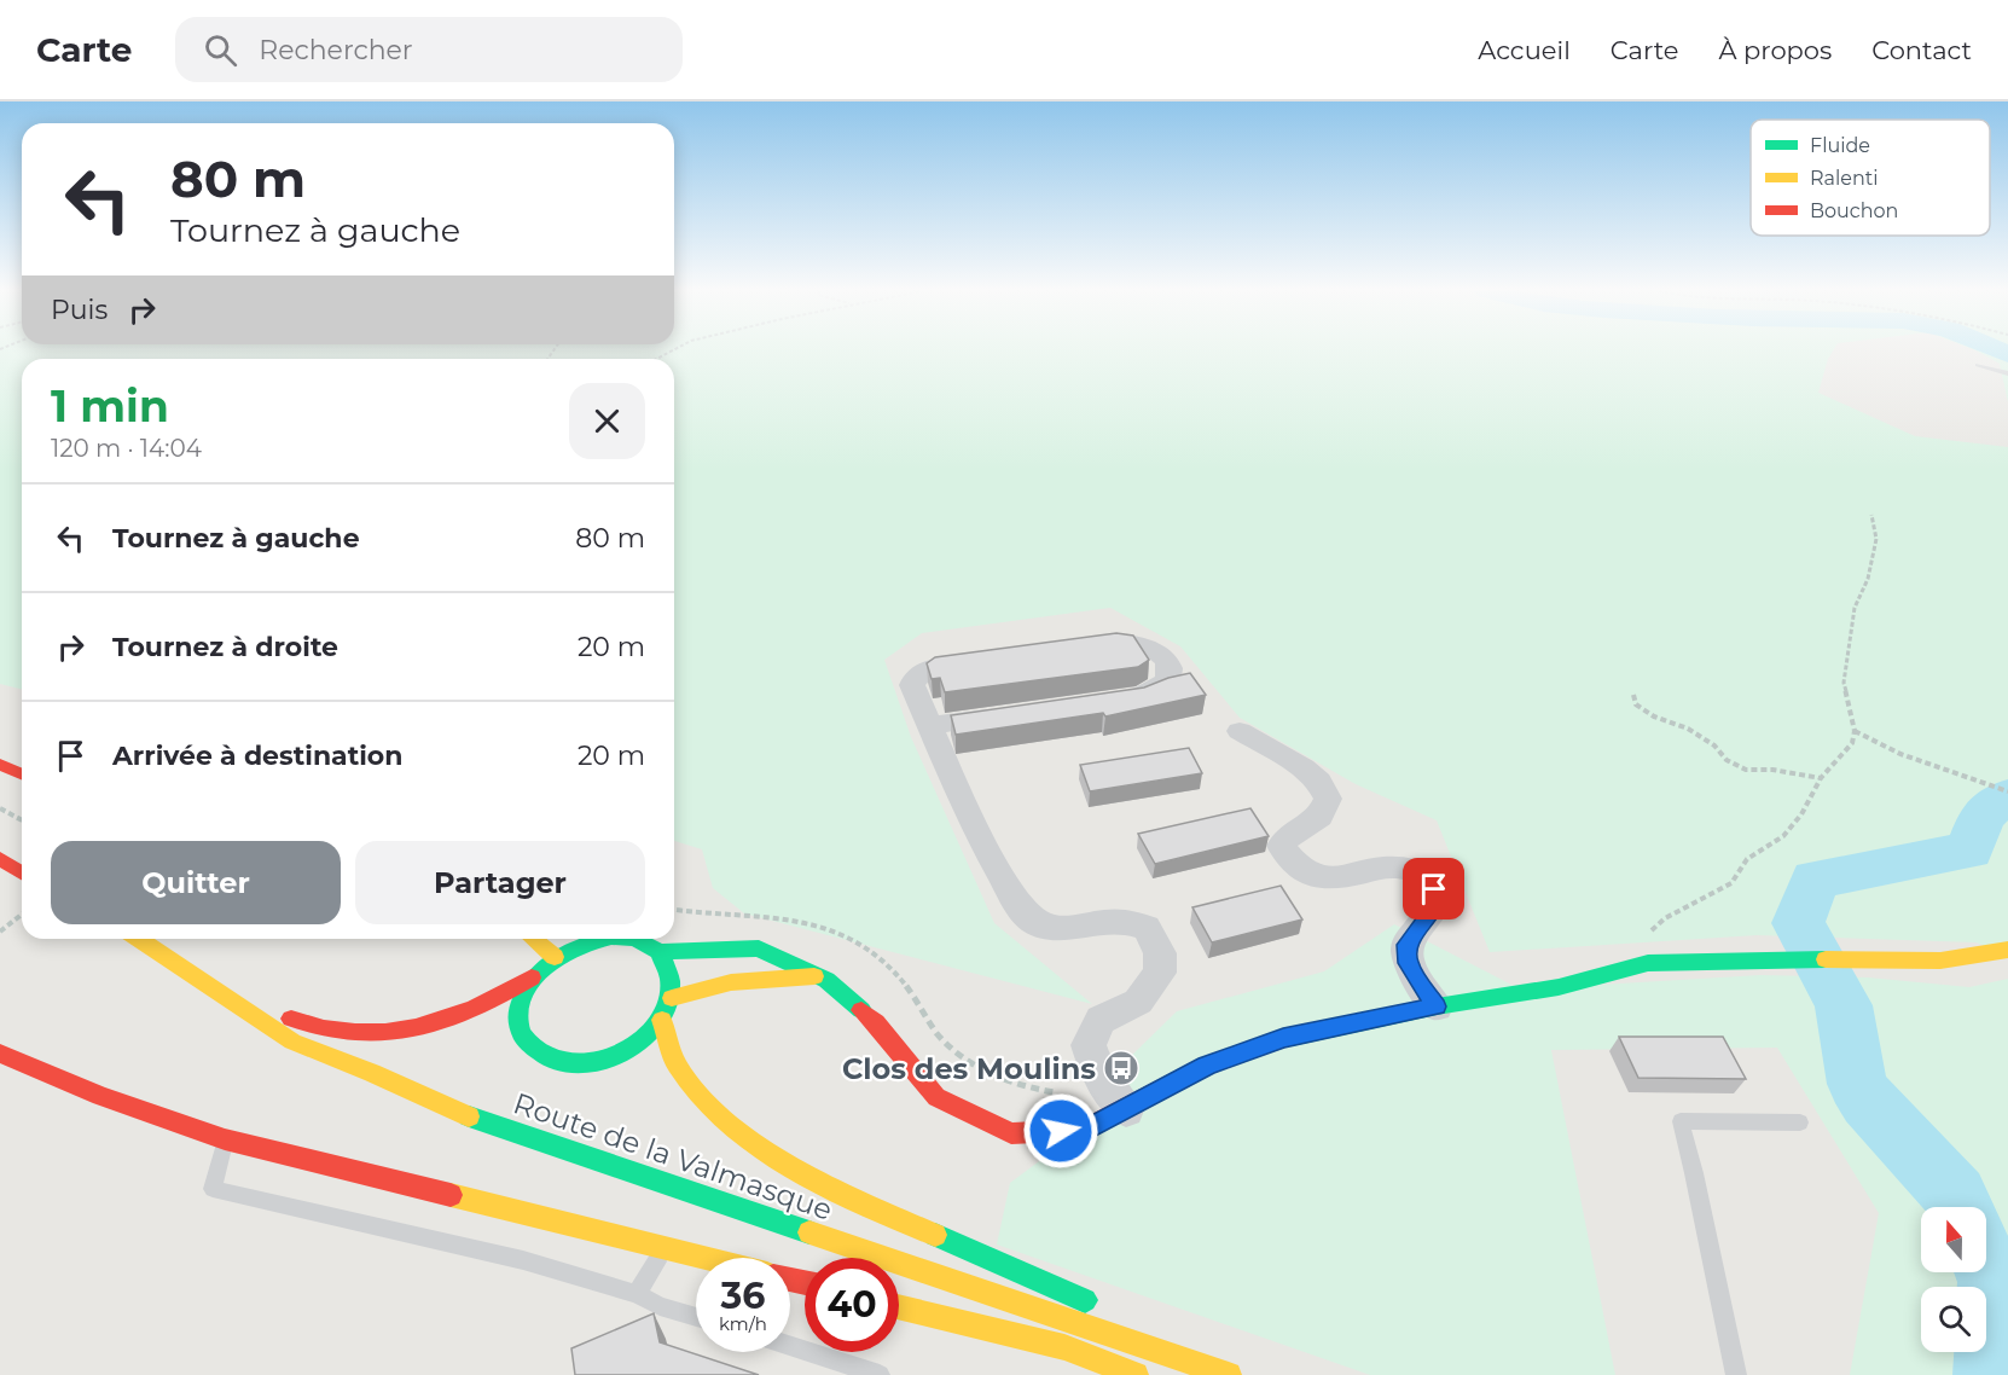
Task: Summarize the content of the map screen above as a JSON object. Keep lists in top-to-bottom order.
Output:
{
  "streets": {
    "street": ["Route de la Valmasque"]
  },
  "places": {
    "bus stop": ["Clos des Moulins"]
  },
  "legend": ["Fluide", "Ralenti", "Bouchon"],
  "north": "top",
  "page": {
    "header": "Carte",
    "search": "Rechercher",
    "nav": [
      "Accueil",
      "Carte",
      "À propos",
      "Contact"
    ],
    "turn": ["80 m", "Tournez à gauche"],
    "then": "Puis",
    "heading": ["1 min", "120 m · 14:04"],
    "list": [
      {
        "name": "Tournez à gauche",
        "value": "80 m"
      },
      {
        "name": "Tournez à droite",
        "value": "20 m"
      },
      {
        "name": "Arrivée à destination",
        "value": "20 m"
      }
    ],
    "buttons": ["Quitter", "Partager"],
    "speed": "36 km/h",
    "limit": "40"
  }
}
